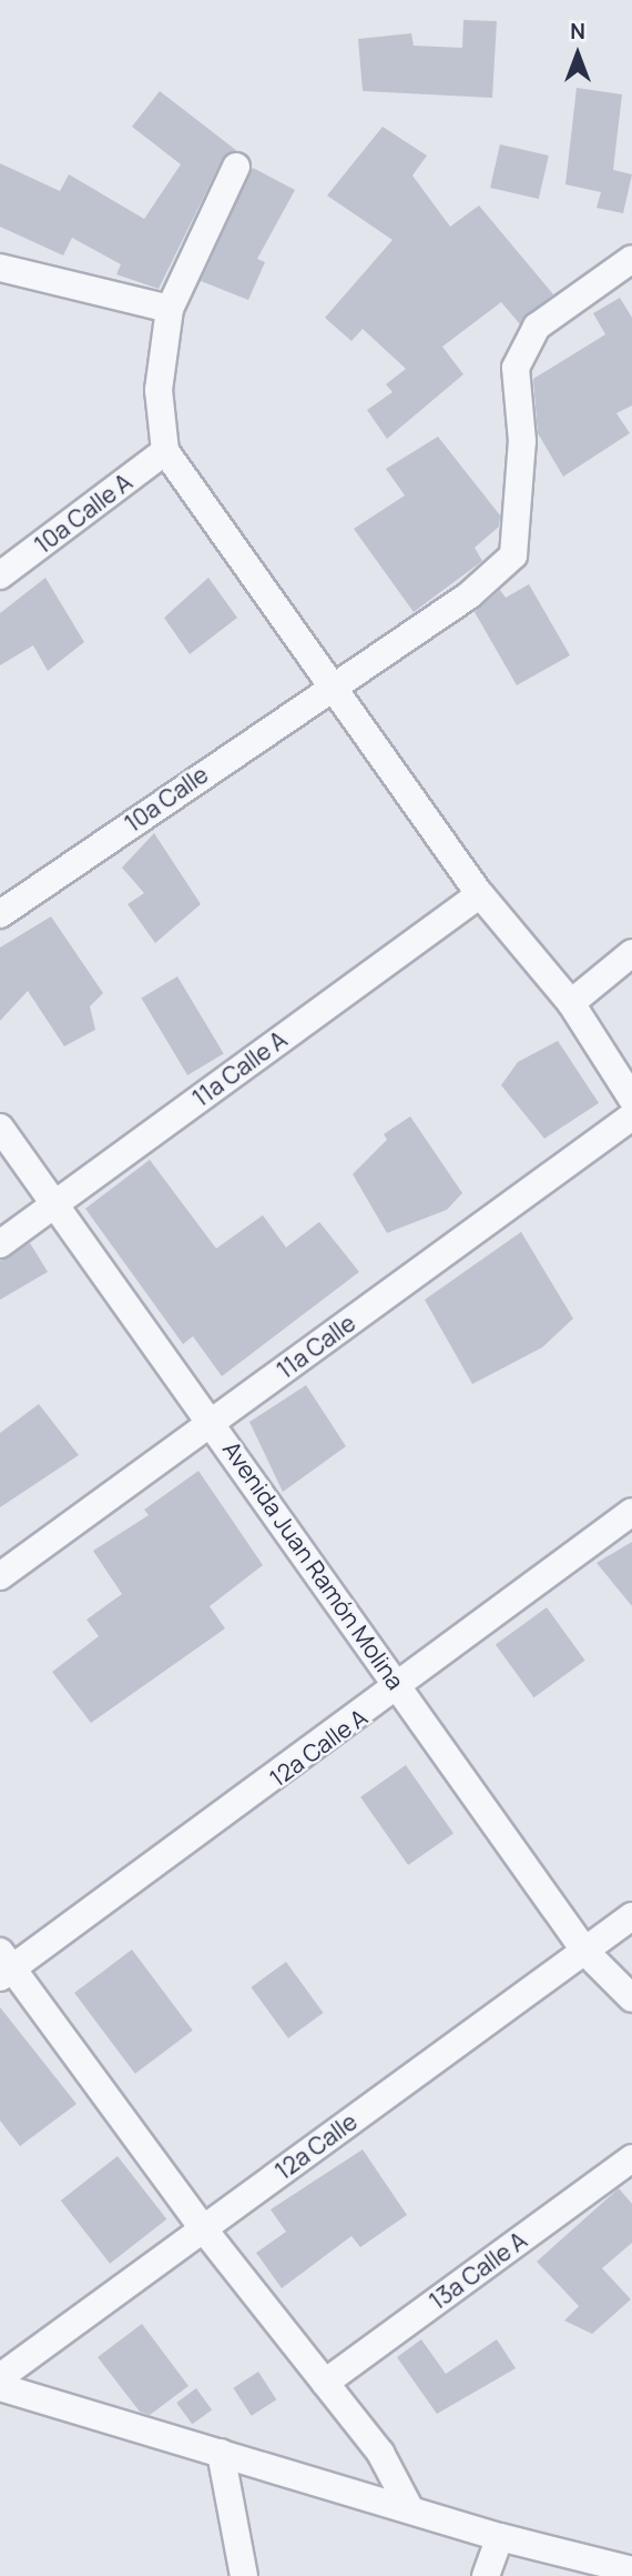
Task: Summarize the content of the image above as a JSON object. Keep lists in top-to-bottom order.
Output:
{
  "streets": {
    "street": [
      "10a Calle A",
      "10a Calle",
      "11a Calle A",
      "11a Calle",
      "Avenida Juan Ramón Molina",
      "12a Calle A",
      "12a Calle",
      "13a Calle A"
    ]
  },
  "crossings": [
    ["11a Calle A", "Avenida Juan Ramón Molina"],
    ["11a Calle", "Avenida Juan Ramón Molina"],
    ["Avenida Juan Ramón Molina", "12a Calle A"],
    ["Avenida Juan Ramón Molina", "12a Calle"]
  ],
  "north": "top"
}
